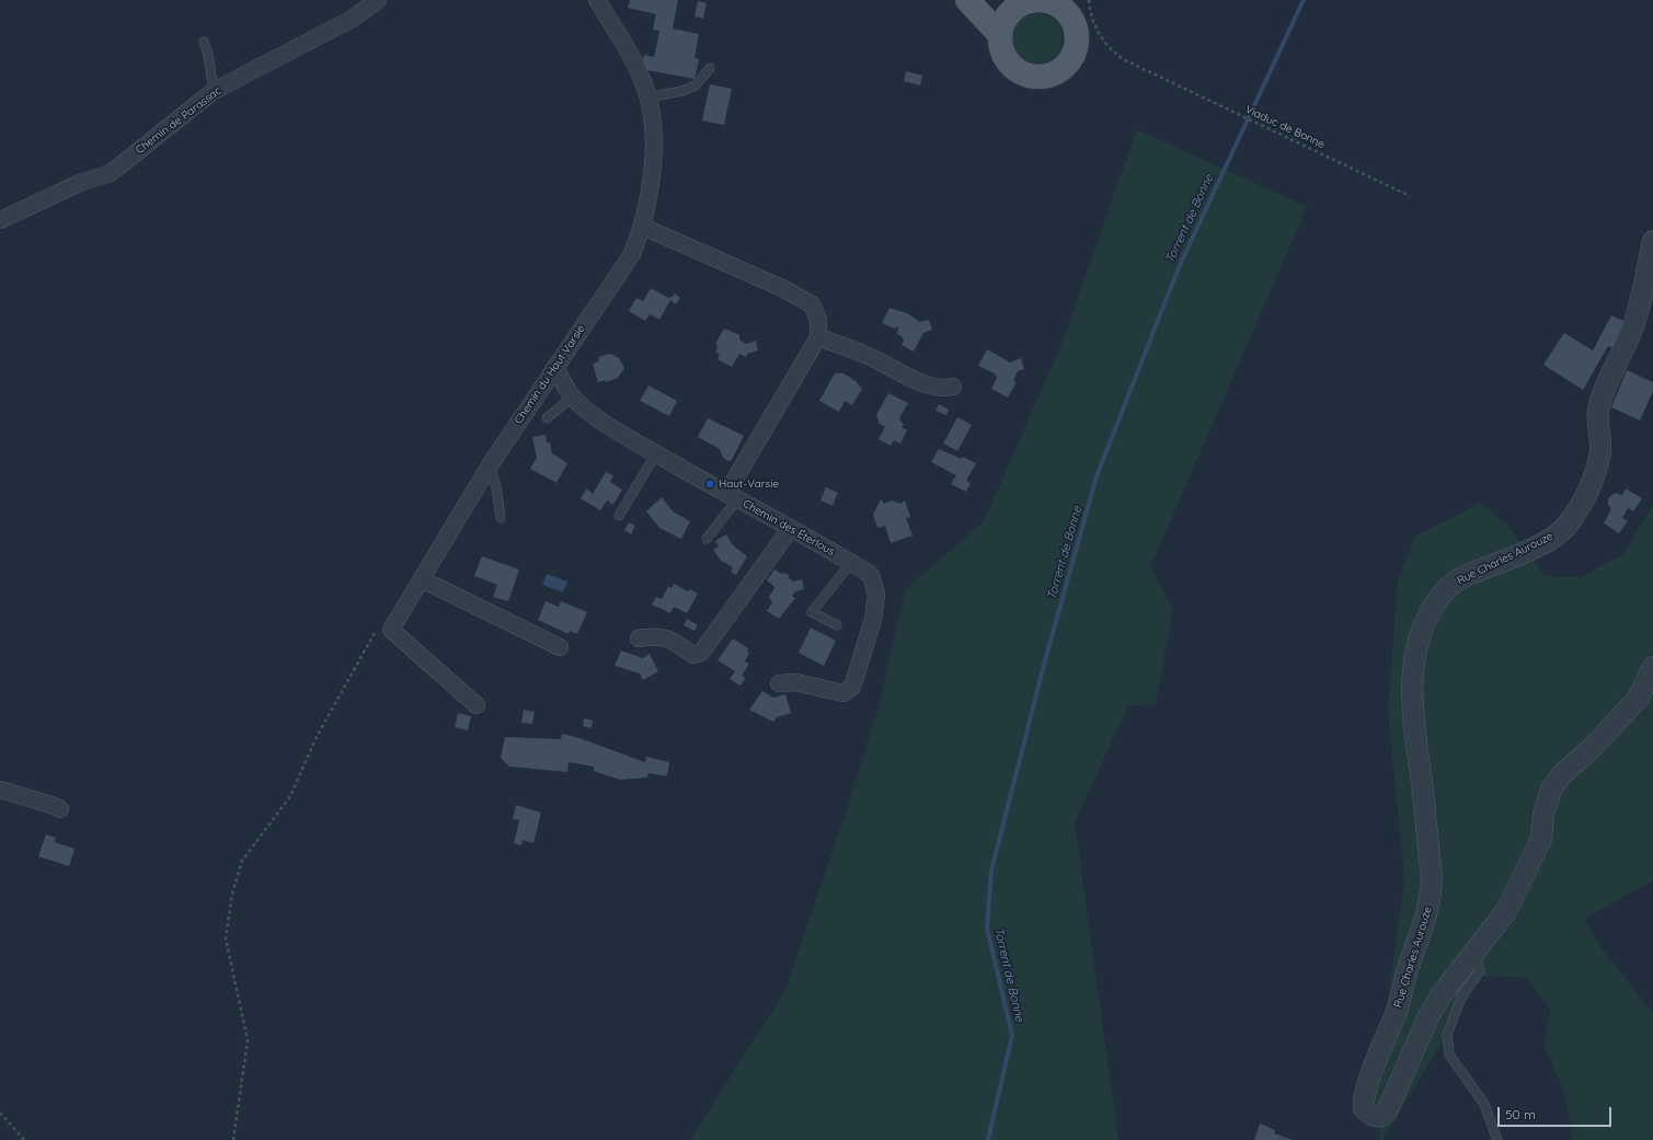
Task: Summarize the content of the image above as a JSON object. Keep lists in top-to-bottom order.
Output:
{
  "streets": {
    "street": [
      "Chemin de Parassac",
      "Chemin du Haut Varsie",
      "Chemin des Éterlous",
      "Rue Charles Aurouze"
    ],
    "path": ["Viaduc de Bonne"]
  },
  "crossings": [
    ["Chemin du Haut Varsie", "Chemin des Éterlous"]
  ],
  "water": ["Torrent de Bonne"],
  "places": ["Haut-Varsie"],
  "scale_bar": "50 m"
}
